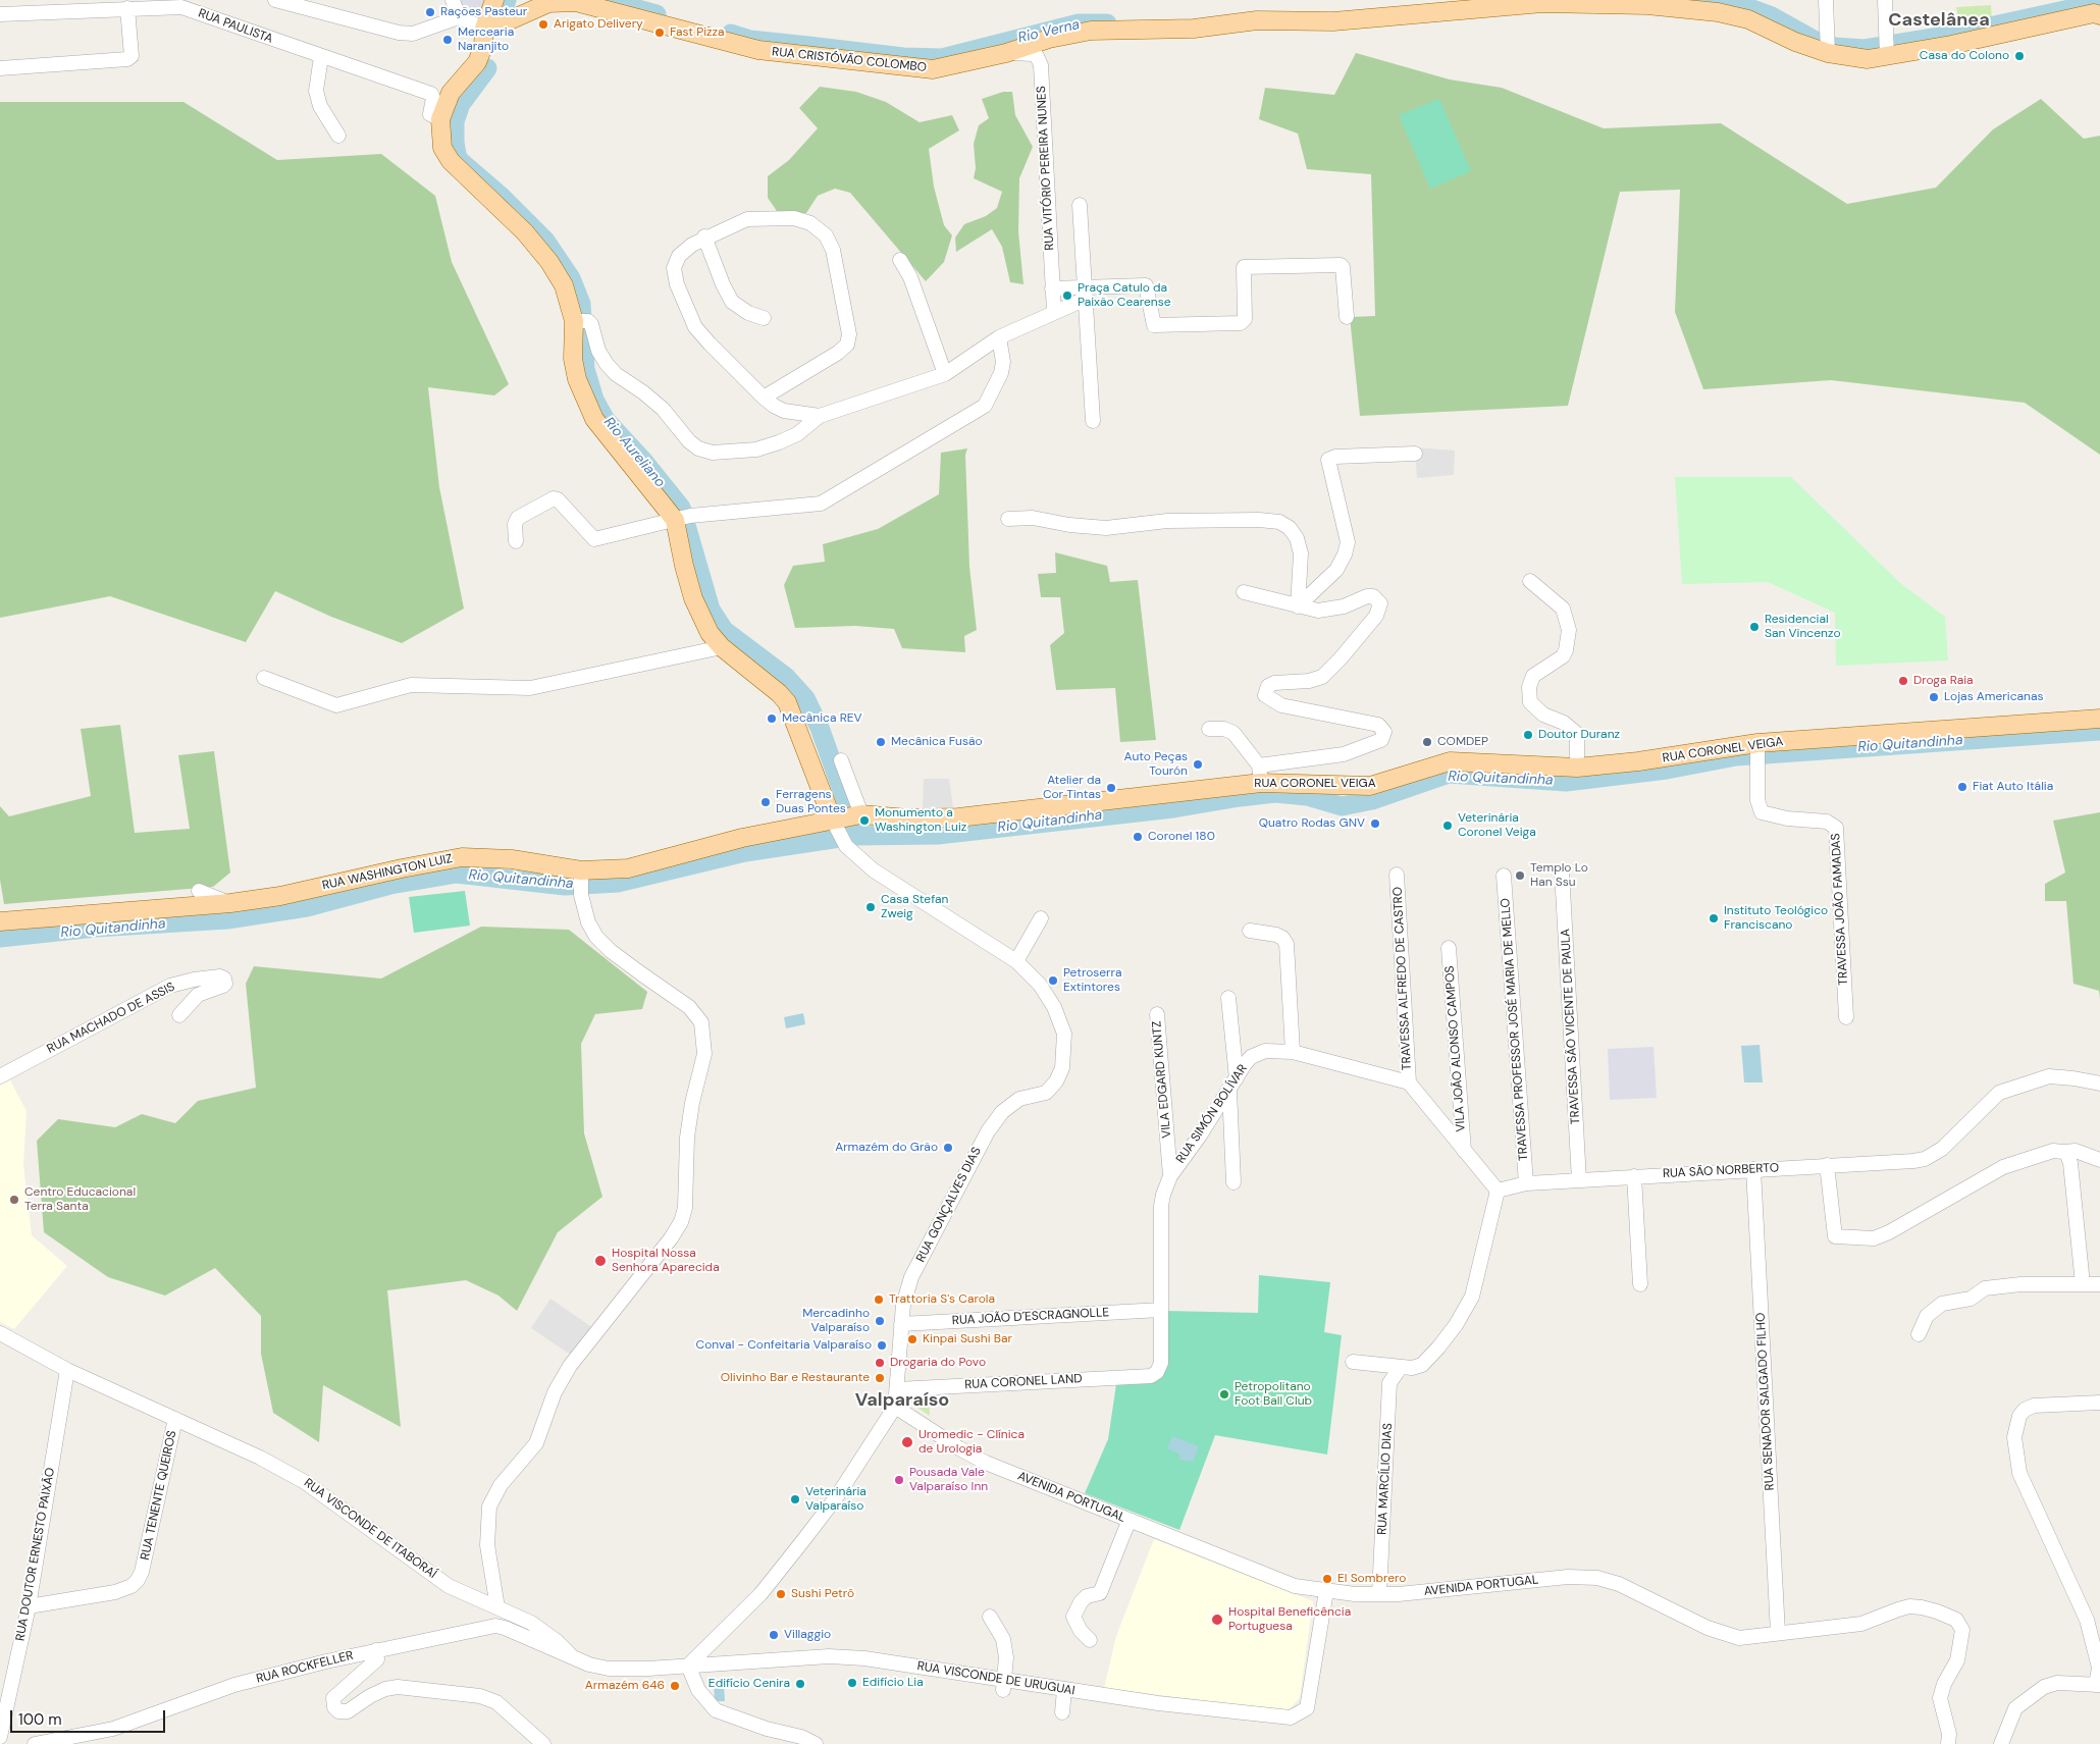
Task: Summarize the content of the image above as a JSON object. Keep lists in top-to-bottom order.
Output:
{
  "streets": {
    "main road": ["RUA CRISTÓVÃO COLOMBO", "RUA CORONEL VEIGA", "RUA WASHINGTON LUIZ"],
    "street": [
      "RUA PAULISTA",
      "RUA VITÓRIO PEREIRA NUNES",
      "TRAVESSA JOÃO FAMADAS",
      "TRAVESSA ALFREDO DE CASTRO",
      "RUA MACHADO DE ASSIS",
      "TRAVESSA SÃO VICENTE DE PAULA",
      "TRAVESSA PROFESSOR JOSÉ MARIA DE MELLO",
      "VILA JOÃO ALONSO CAMPOS",
      "VILA EDGARD KUNTZ",
      "RUA SIMÓN BOLÍVAR",
      "RUA SÃO NORBERTO",
      "RUA GONÇALVES DIAS",
      "RUA JOÃO D´ESCRAGNOLLE",
      "RUA CORONEL LAND",
      "RUA SENADOR SALGADO FILHO",
      "RUA MARCÍLIO DIAS",
      "RUA TENENTE QUEIROS",
      "AVENIDA PORTUGAL",
      "RUA VISCONDE DE ITABORAÍ",
      "RUA DOUTOR ERNESTO PAIXÃO",
      "RUA ROCKFELLER",
      "RUA VISCONDE DE URUGUAI"
    ]
  },
  "crossings": [
    ["RUA CRISTÓVÃO COLOMBO", "RUA VITÓRIO PEREIRA NUNES"],
    ["RUA CORONEL VEIGA", "RUA WASHINGTON LUIZ"],
    ["RUA CORONEL VEIGA", "TRAVESSA JOÃO FAMADAS"],
    ["RUA CORONEL VEIGA", "RUA GONÇALVES DIAS"],
    ["RUA WASHINGTON LUIZ", "RUA GONÇALVES DIAS"],
    ["TRAVESSA ALFREDO DE CASTRO", "RUA SIMÓN BOLÍVAR"],
    ["TRAVESSA SÃO VICENTE DE PAULA", "RUA SÃO NORBERTO"],
    ["TRAVESSA PROFESSOR JOSÉ MARIA DE MELLO", "RUA SÃO NORBERTO"],
    ["VILA EDGARD KUNTZ", "RUA SIMÓN BOLÍVAR"],
    ["RUA SIMÓN BOLÍVAR", "RUA JOÃO D´ESCRAGNOLLE"],
    ["RUA SIMÓN BOLÍVAR", "RUA CORONEL LAND"],
    ["RUA SÃO NORBERTO", "RUA SENADOR SALGADO FILHO"],
    ["RUA GONÇALVES DIAS", "RUA JOÃO D´ESCRAGNOLLE"],
    ["RUA GONÇALVES DIAS", "RUA CORONEL LAND"],
    ["RUA GONÇALVES DIAS", "AVENIDA PORTUGAL"],
    ["RUA GONÇALVES DIAS", "RUA VISCONDE DE ITABORAÍ"],
    ["RUA GONÇALVES DIAS", "RUA VISCONDE DE URUGUAI"],
    ["RUA SENADOR SALGADO FILHO", "AVENIDA PORTUGAL"],
    ["RUA MARCÍLIO DIAS", "AVENIDA PORTUGAL"],
    ["RUA TENENTE QUEIROS", "RUA VISCONDE DE ITABORAÍ"],
    ["RUA TENENTE QUEIROS", "RUA DOUTOR ERNESTO PAIXÃO"],
    ["AVENIDA PORTUGAL", "RUA VISCONDE DE URUGUAI"],
    ["RUA VISCONDE DE ITABORAÍ", "RUA DOUTOR ERNESTO PAIXÃO"],
    ["RUA VISCONDE DE ITABORAÍ", "RUA ROCKFELLER"],
    ["RUA VISCONDE DE ITABORAÍ", "RUA VISCONDE DE URUGUAI"]
  ],
  "districts": ["Castelânea", "Valparaíso"],
  "water": ["Rio Verna", "Rio Aureliano", "Rio Quitandinha"],
  "places": [
    "Rações Pasteur",
    "Arigato Delivery",
    "Fast Pizza",
    "Mercearia Naranjito",
    "Casa do Colono",
    "Praça Catulo da Paixão Cearense",
    "Residencial San Vincenzo",
    "Droga Raia",
    "Lojas Americanas",
    "Mecânica REV",
    "Doutor Duranz",
    "Mecânica Fusão",
    "COMDEP",
    "Auto Peças Tourón",
    "Fiat Auto Itália",
    "Atelier da Cor Tintas",
    "Ferragens Duas Pontes",
    "Monumento a Washington Luiz",
    "Quatro Rodas GNV",
    "Veterinária Coronel Veiga",
    "Coronel 180",
    "Templo Lo Han Ssu",
    "Casa Stefan Zweig",
    "Instituto Teológico Franciscano",
    "Petroserra Extintores",
    "Armazém do Grão",
    "Centro Educacional Terra Santa",
    "Hospital Nossa Senhora Aparecida",
    "Trattoria S's Carola",
    "Mercadinho Valparaíso",
    "Kinpai Sushi Bar",
    "Conval - Confeitaria Valparaíso",
    "Drogaria do Povo",
    "Olivinho Bar e Restaurante",
    "Petropolitano Foot Ball Club",
    "Uromedic - Clínica de Urologia",
    "Pousada Vale Valparaíso Inn",
    "Veterinária Valparaíso",
    "El Sombrero",
    "Sushi Petrô",
    "Hospital Beneficência Portuguesa",
    "Villaggio",
    "Edifício Lia",
    "Edifício Cenira",
    "Armazém 646"
  ],
  "scale_bar": "100 m"
}
